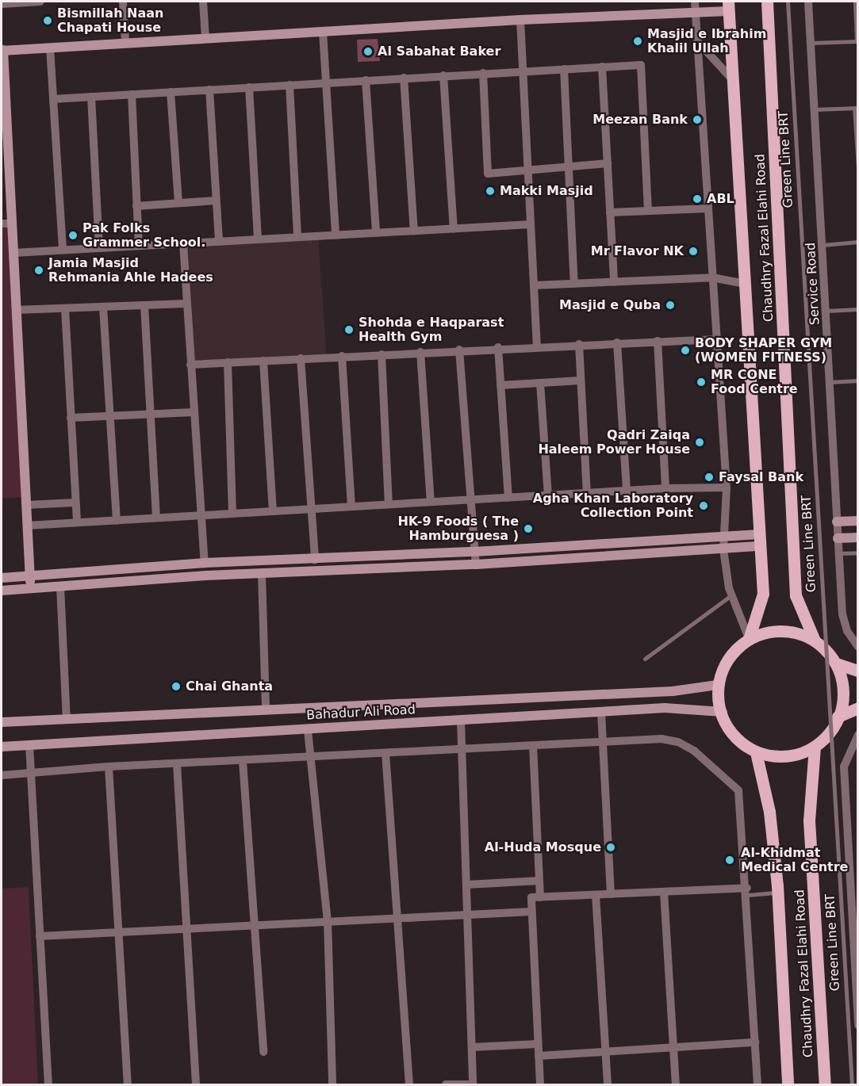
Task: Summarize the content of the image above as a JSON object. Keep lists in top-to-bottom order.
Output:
{
  "streets": {
    "main road": ["Chaudhry Fazal Elahi Road"],
    "street": ["Service Road", "Bahadur Ali Road"],
    "lane": ["Green Line BRT"]
  },
  "crossings": [
    ["Chaudhry Fazal Elahi Road", "Bahadur Ali Road"]
  ],
  "places": [
    "Bismillah Naan Chapati House",
    "Masjid e Ibrahim Khalil Ullah",
    "Al Sabahat Baker",
    "Meezan Bank",
    "Makki Masjid",
    "ABL",
    "Pak Folks Grammer School.",
    "Mr Flavor NK",
    "Jamia Masjid Rehmania Ahle Hadees",
    "Masjid e Quba",
    "Shohda e Haqparast Health Gym",
    "BODY SHAPER GYM (WOMEN FITNESS)",
    "MR CONE Food Centre",
    "Qadri Zaiqa Haleem Power House",
    "Faysal Bank",
    "Agha Khan Laboratory Collection Point",
    "HK-9 Foods ( The Hamburguesa )",
    "Chai Ghanta",
    "Al-Huda Mosque",
    "Al-Khidmat Medical Centre"
  ]
}
